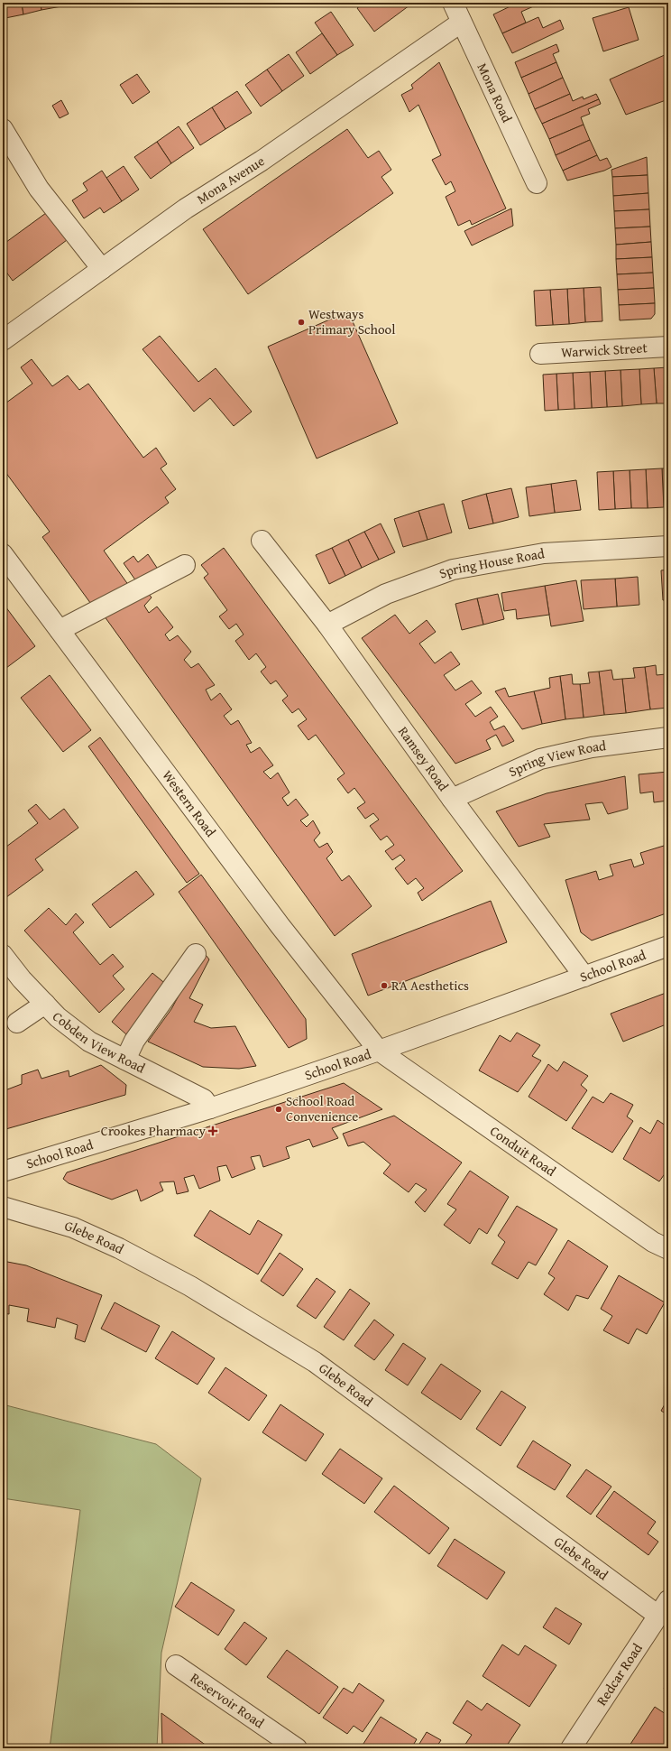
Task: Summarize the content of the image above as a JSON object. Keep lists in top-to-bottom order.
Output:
{
  "streets": {
    "street": [
      "Mona Road",
      "Mona Avenue",
      "Warwick Street",
      "Spring House Road",
      "Ramsey Road",
      "Spring View Road",
      "Western Road",
      "School Road",
      "Cobden View Road",
      "Conduit Road",
      "Glebe Road",
      "Redcar Road",
      "Reservoir Road"
    ]
  },
  "crossings": [
    ["Mona Road", "Mona Avenue"],
    ["Spring House Road", "Ramsey Road"],
    ["Ramsey Road", "Spring View Road"],
    ["Ramsey Road", "School Road"],
    ["Western Road", "School Road"],
    ["Western Road", "Conduit Road"],
    ["School Road", "Cobden View Road"],
    ["School Road", "Conduit Road"],
    ["Glebe Road", "Redcar Road"]
  ],
  "places": {
    "other": ["Westways Primary School", "RA Aesthetics", "School Road Convenience"],
    "health": ["Crookes Pharmacy"]
  }
}
